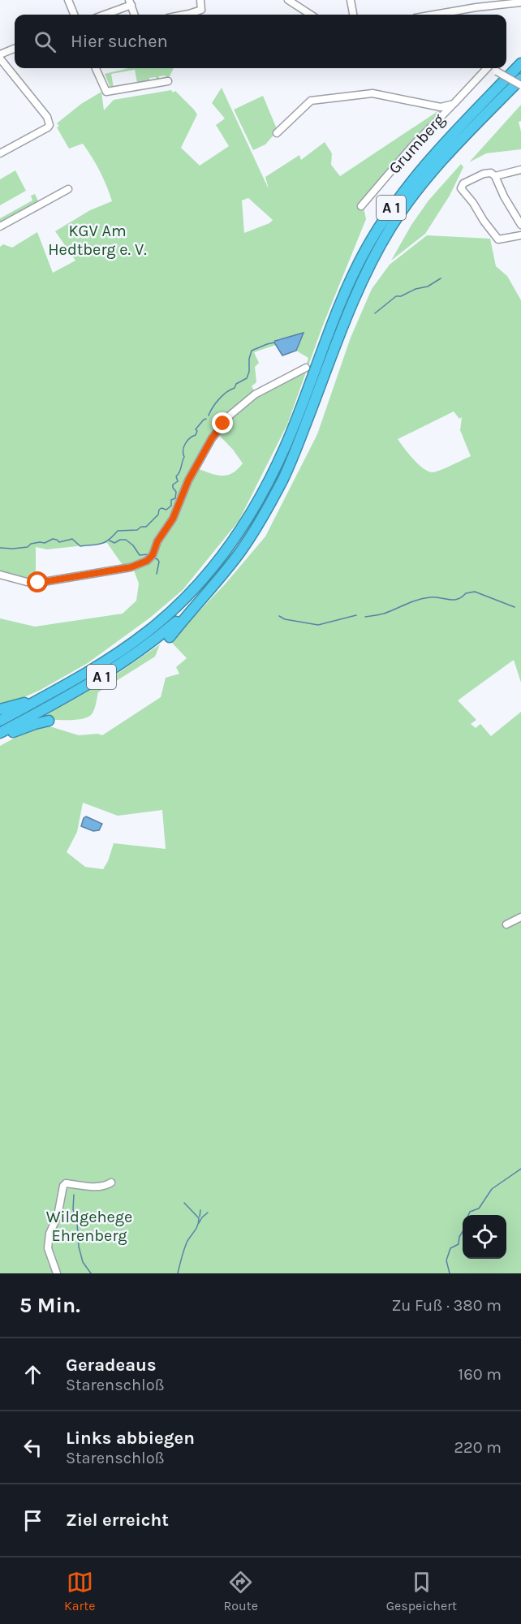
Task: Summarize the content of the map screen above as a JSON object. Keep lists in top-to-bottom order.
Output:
{
  "streets": {
    "highway": ["A 1"],
    "street": ["Grumberg"]
  },
  "parks": ["KGV Am Hedtberg e. V.", "Wildgehege Ehrenberg"],
  "page": {
    "search": "Hier suchen",
    "heading": ["5 Min.", "Zu Fuß · 380 m"],
    "list": [
      ["Geradeaus", "Starenschloß", "160 m"],
      ["Links abbiegen", "Starenschloß", "220 m"],
      "Ziel erreicht"
    ],
    "nav": ["Karte", "Route", "Gespeichert"]
  }
}
